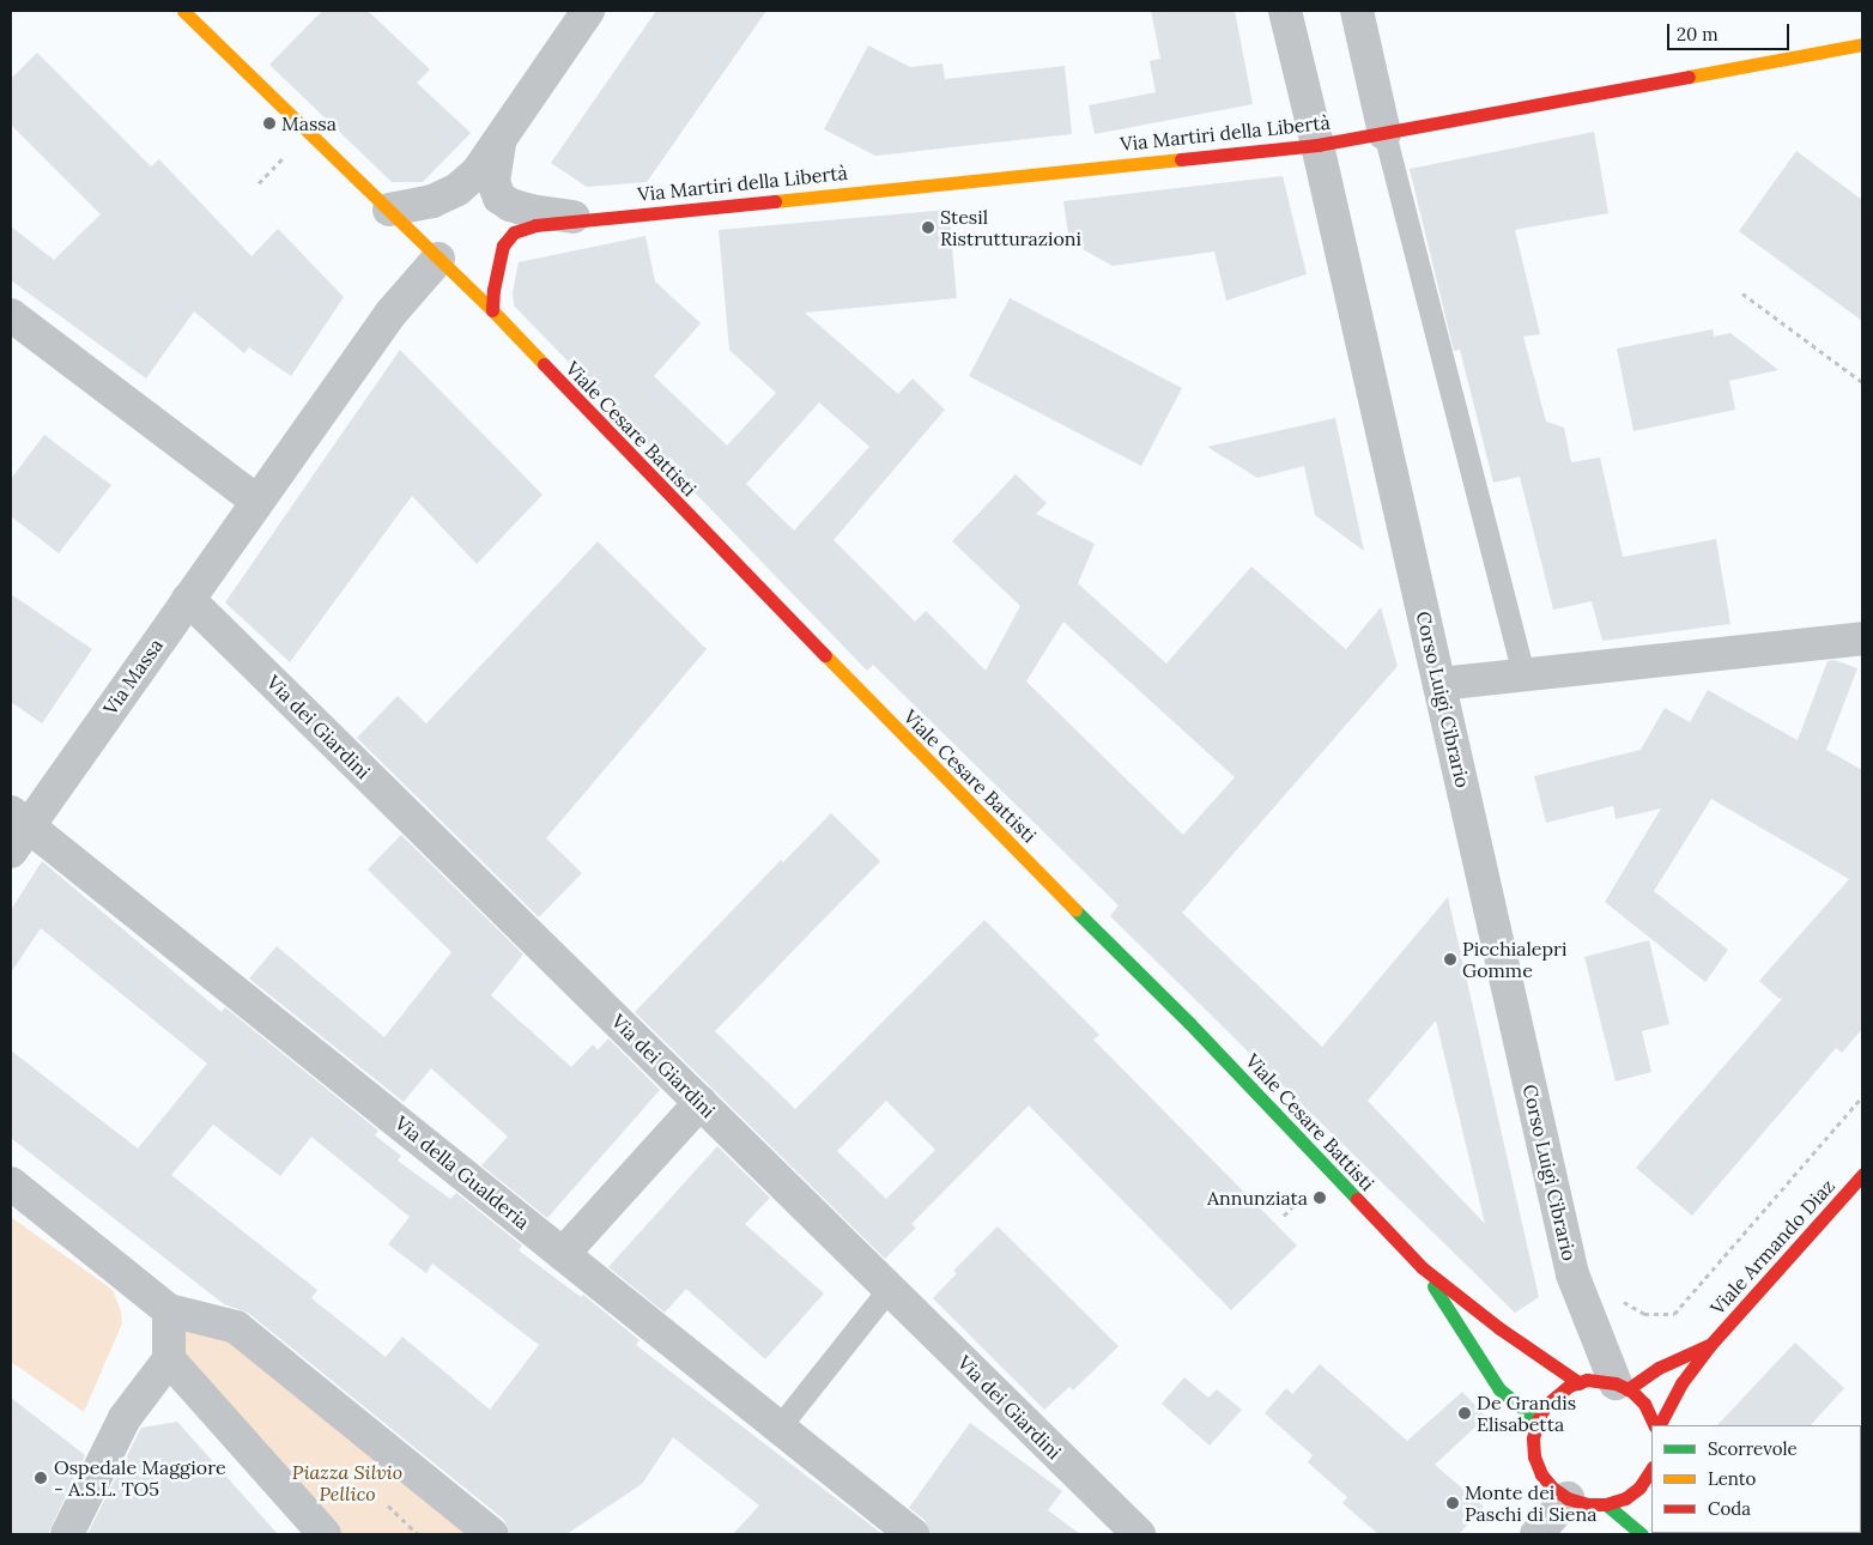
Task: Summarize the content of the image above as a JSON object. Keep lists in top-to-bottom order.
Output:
{
  "streets": {
    "street": [
      "Via Martiri della Libertà",
      "Viale Cesare Battisti",
      "Via Massa",
      "Corso Luigi Cibrario",
      "Via dei Giardini",
      "Via della Gualderia",
      "Viale Armando Diaz"
    ]
  },
  "crossings": [
    ["Via Martiri della Libertà", "Corso Luigi Cibrario"],
    ["Viale Cesare Battisti", "Via Massa"],
    ["Via Massa", "Via dei Giardini"],
    ["Via Massa", "Via della Gualderia"],
    ["Corso Luigi Cibrario", "Viale Armando Diaz"]
  ],
  "parks": ["Piazza Silvio Pellico"],
  "places": [
    "Massa",
    "Stesil Ristrutturazioni",
    "Picchialepri Gomme",
    "Annunziata",
    "De Grandis Elisabetta",
    "Ospedale Maggiore - A.S.L. TO5",
    "Monte dei Paschi di Siena"
  ],
  "legend": ["Scorrevole", "Lento", "Coda"],
  "scale_bar": "20 m"
}
